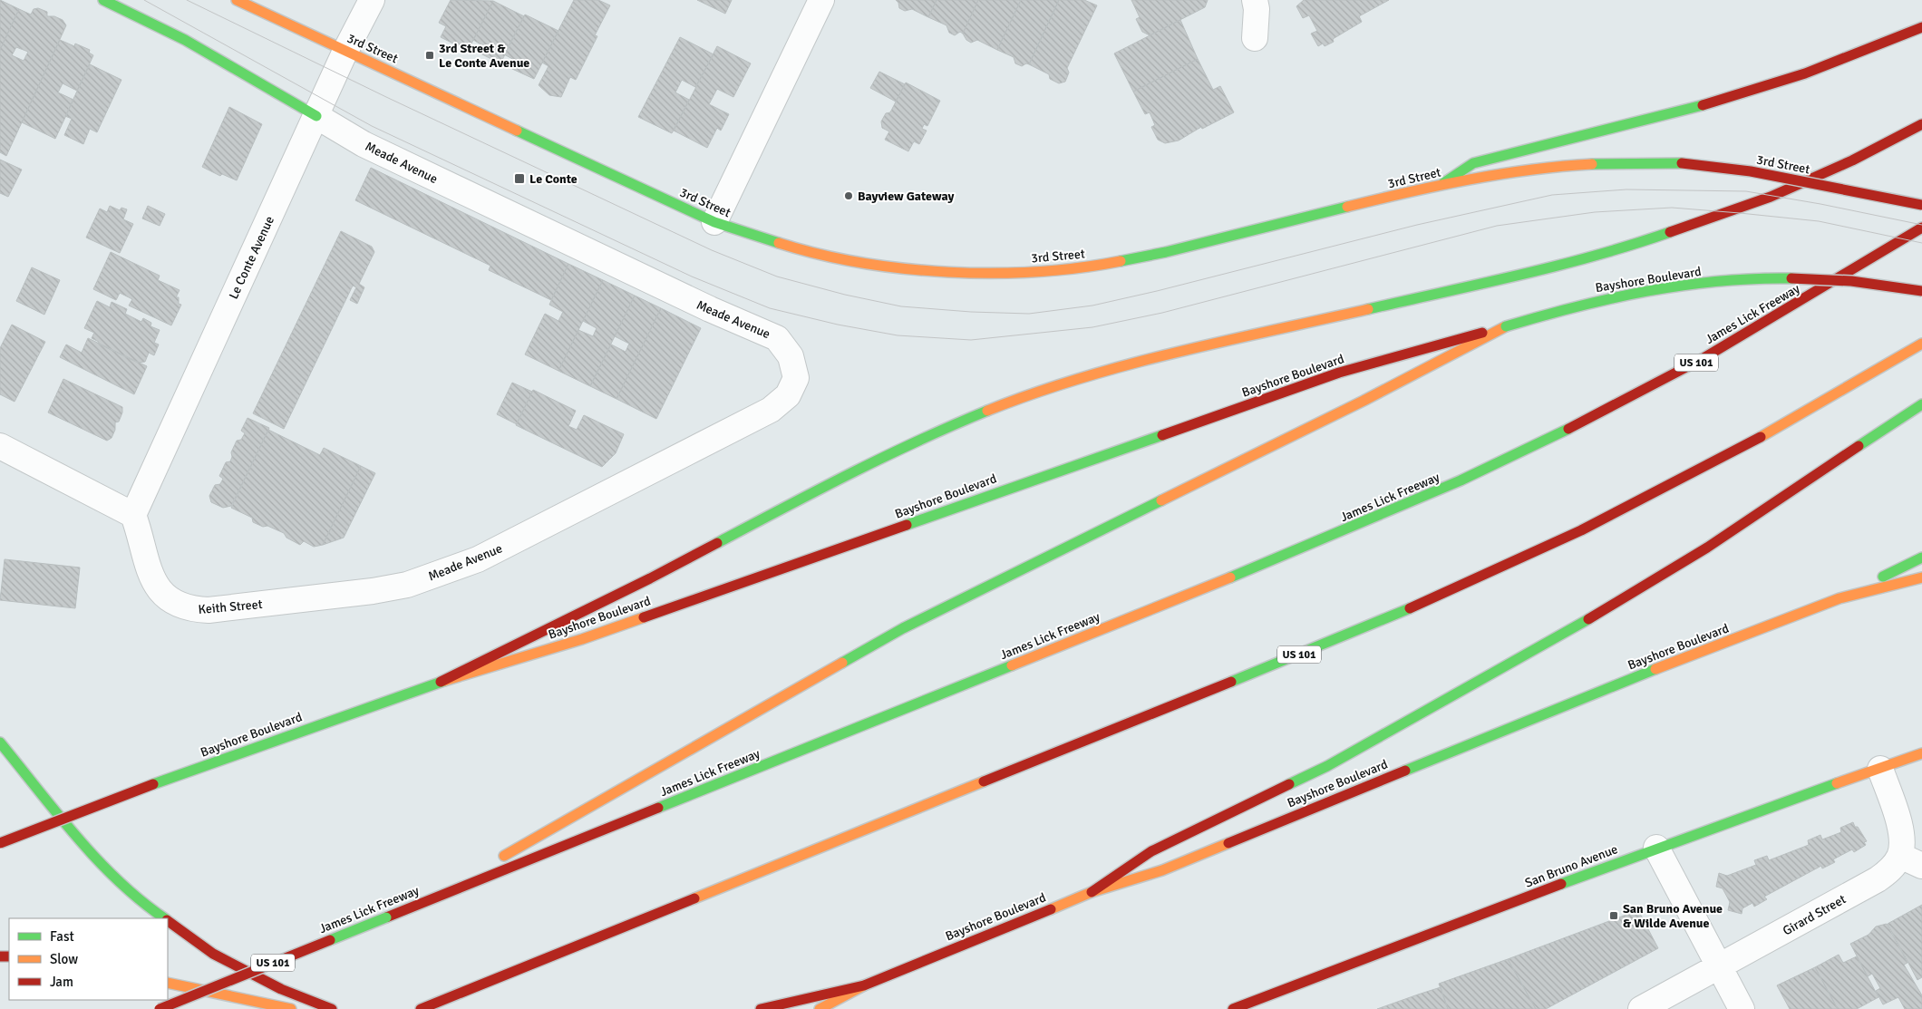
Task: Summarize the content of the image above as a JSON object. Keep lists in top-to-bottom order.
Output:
{
  "streets": {
    "main road": [
      "3rd Street",
      "Bayshore Boulevard",
      "James Lick Freeway",
      "US 101",
      "San Bruno Avenue"
    ],
    "street": [
      "Meade Avenue",
      "Le Conte Avenue",
      "Keith Street",
      "Girard Street"
    ]
  },
  "crossings": [
    ["3rd Street", "Le Conte Avenue"],
    ["Meade Avenue", "Le Conte Avenue"],
    ["Meade Avenue", "Keith Street"],
    ["Le Conte Avenue", "Keith Street"],
    ["San Bruno Avenue", "Girard Street"]
  ],
  "places": {
    "transit": ["3rd Street & Le Conte Avenue", "Le Conte", "San Bruno Avenue & Wilde Avenue"],
    "other": ["Bayview Gateway"]
  },
  "legend": ["Fast", "Slow", "Jam"]
}
